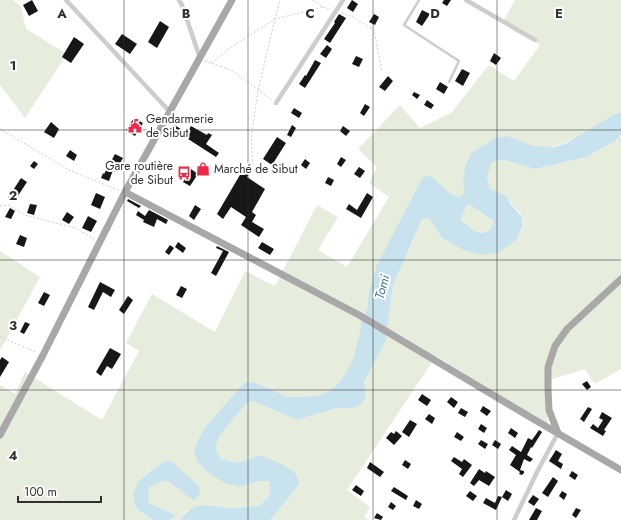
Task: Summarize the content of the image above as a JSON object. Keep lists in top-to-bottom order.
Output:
{
  "water": ["Tomi"],
  "places": {
    "public building": ["Gendarmerie de Sibut"],
    "shop": ["Marché de Sibut"],
    "bus stop": ["Gare routière de Sibut"]
  },
  "scale_bar": "100 m",
  "grid": {
    "columns": [
      "A",
      "B",
      "C",
      "D",
      "E"
    ],
    "rows": [
      "1",
      "2",
      "3",
      "4"
    ]
  }
}
